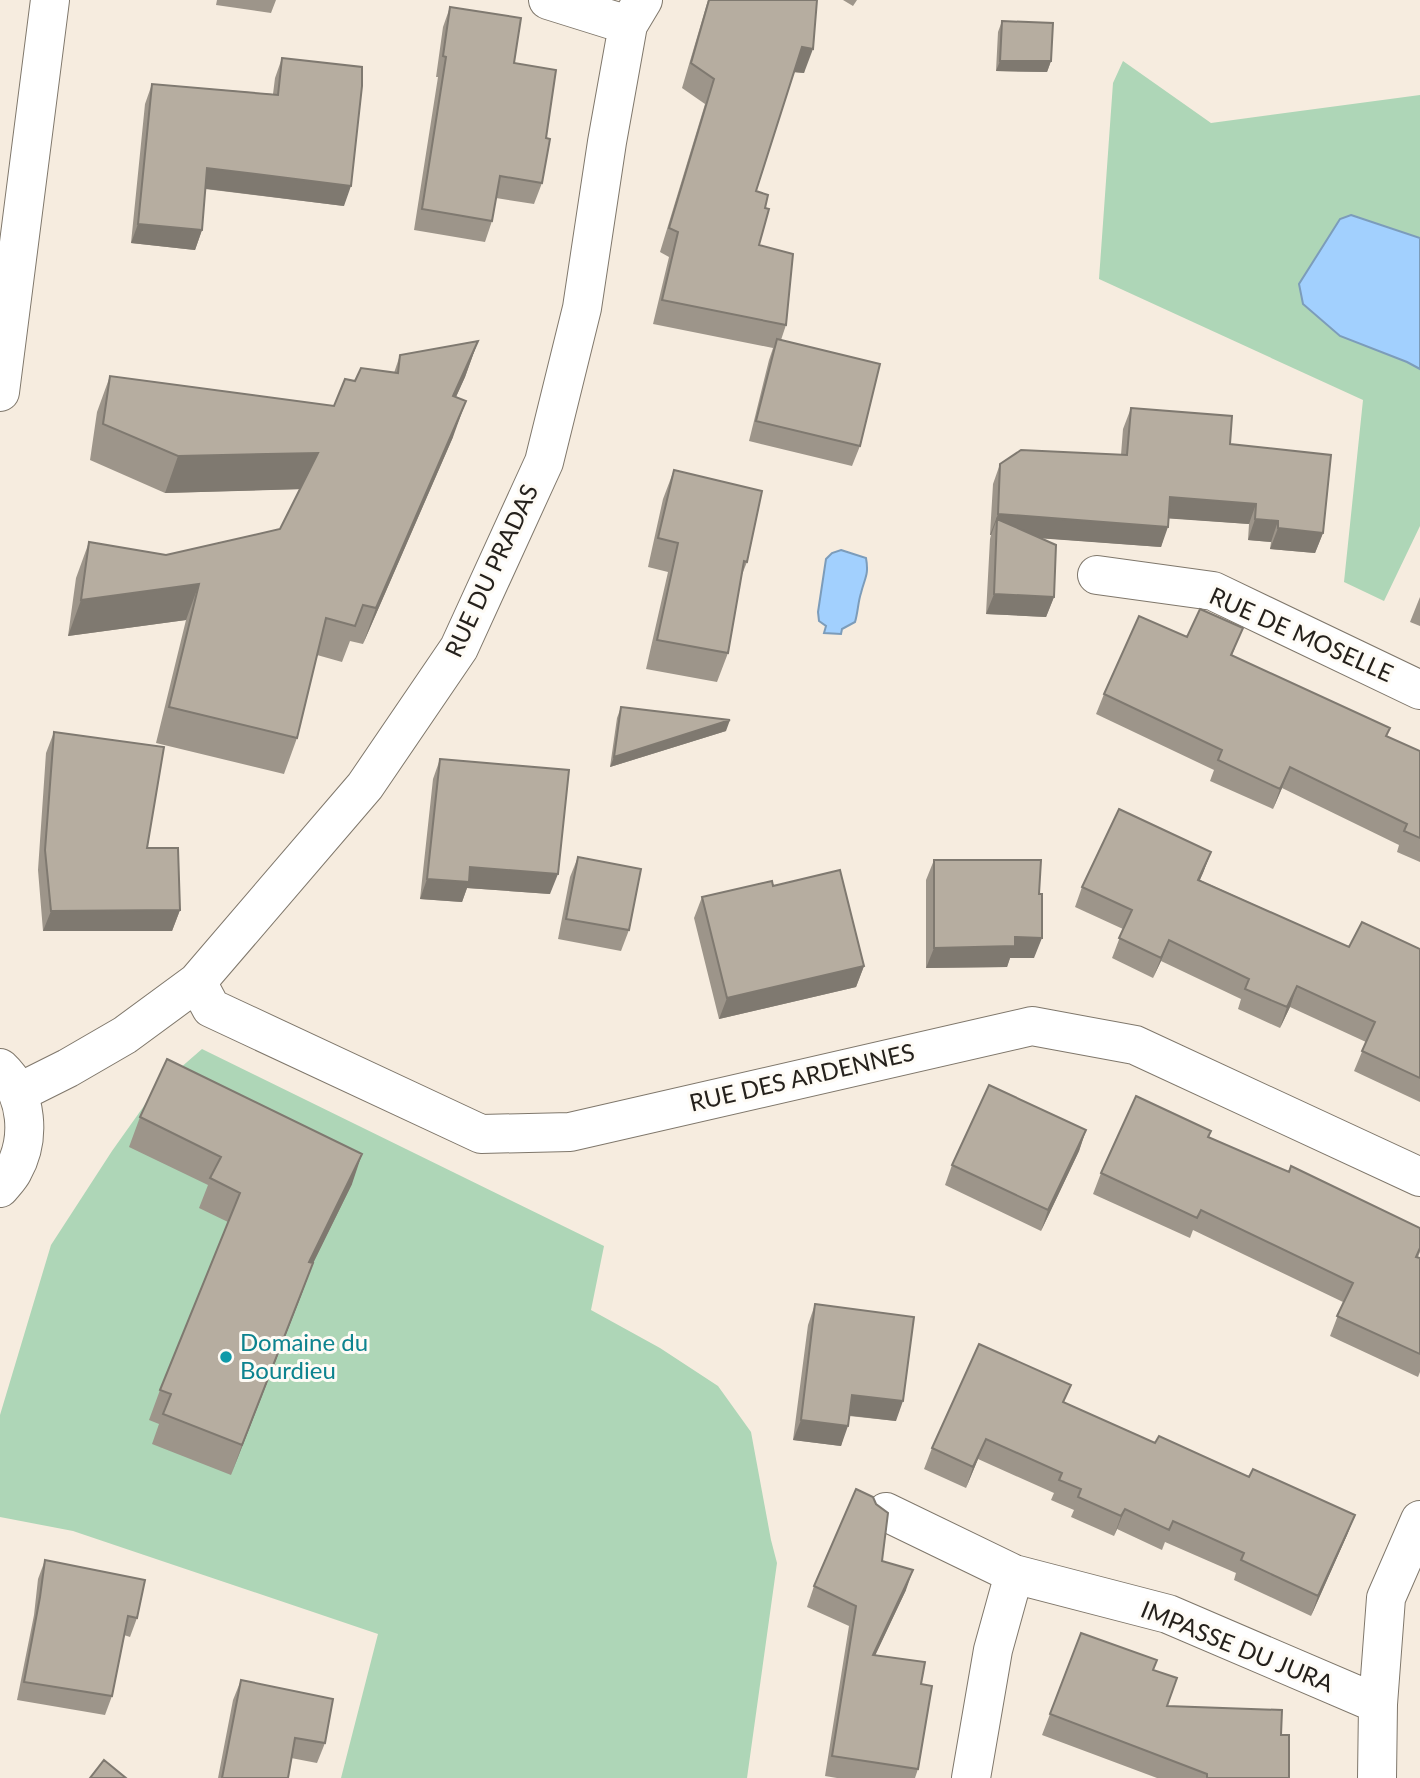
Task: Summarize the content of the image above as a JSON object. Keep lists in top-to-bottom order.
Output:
{
  "streets": {
    "street": [
      "RUE DU PRADAS",
      "RUE DE MOSELLE",
      "RUE DES ARDENNES",
      "IMPASSE DU JURA"
    ]
  },
  "crossings": [
    ["RUE DU PRADAS", "RUE DES ARDENNES"]
  ],
  "places": ["Domaine du Bourdieu"]
}
